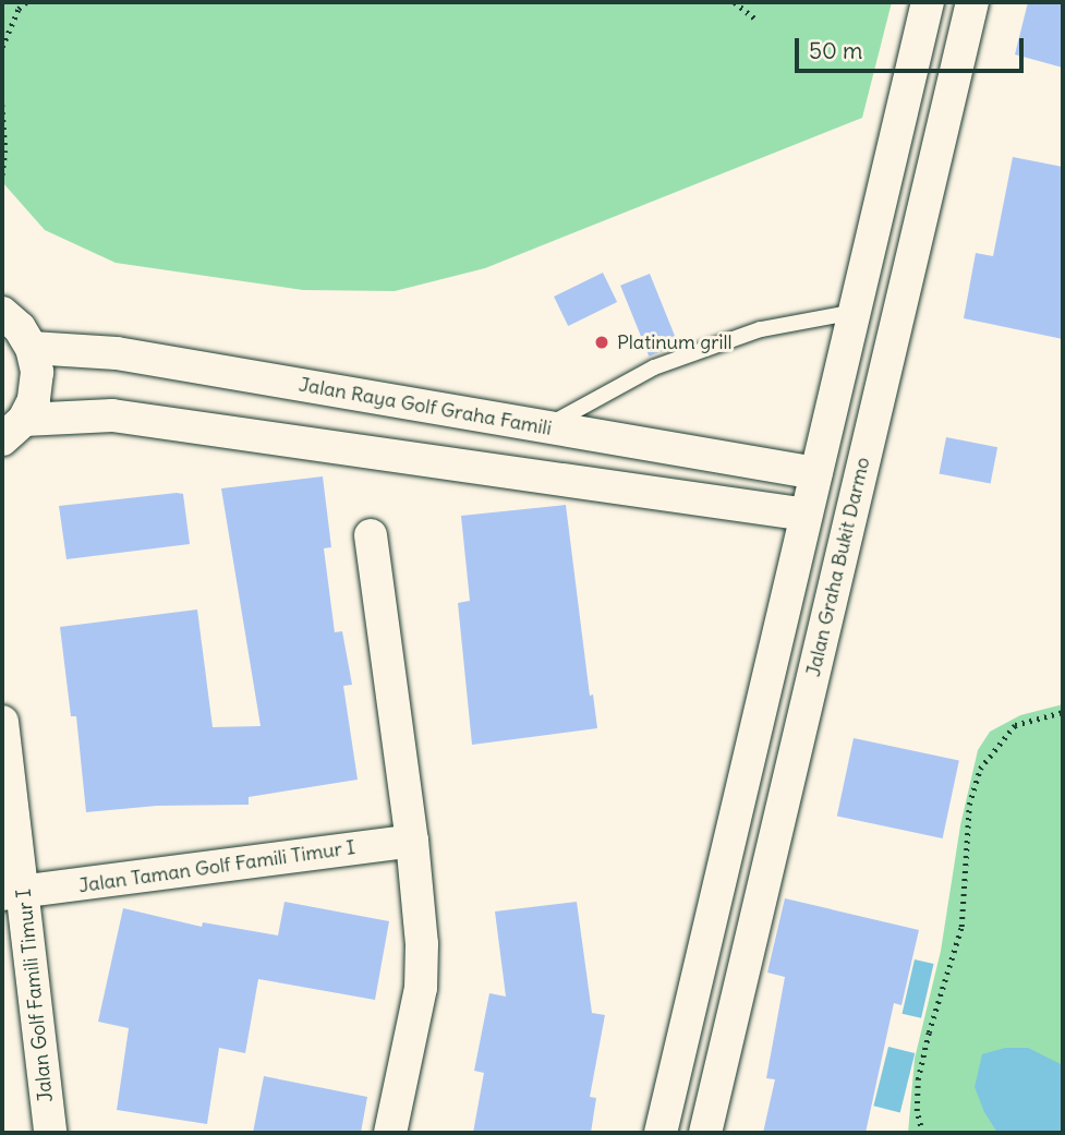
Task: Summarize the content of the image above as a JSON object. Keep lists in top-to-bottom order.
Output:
{
  "streets": {
    "street": [
      "Jalan Raya Golf Graha Famili",
      "Jalan Graha Bukit Darmo",
      "Jalan Taman Golf Famili Timur I",
      "Jalan Golf Famili Timur I"
    ]
  },
  "crossings": [
    ["Jalan Taman Golf Famili Timur I", "Jalan Golf Famili Timur I"]
  ],
  "places": ["Platinum grill"],
  "scale_bar": "50 m"
}
